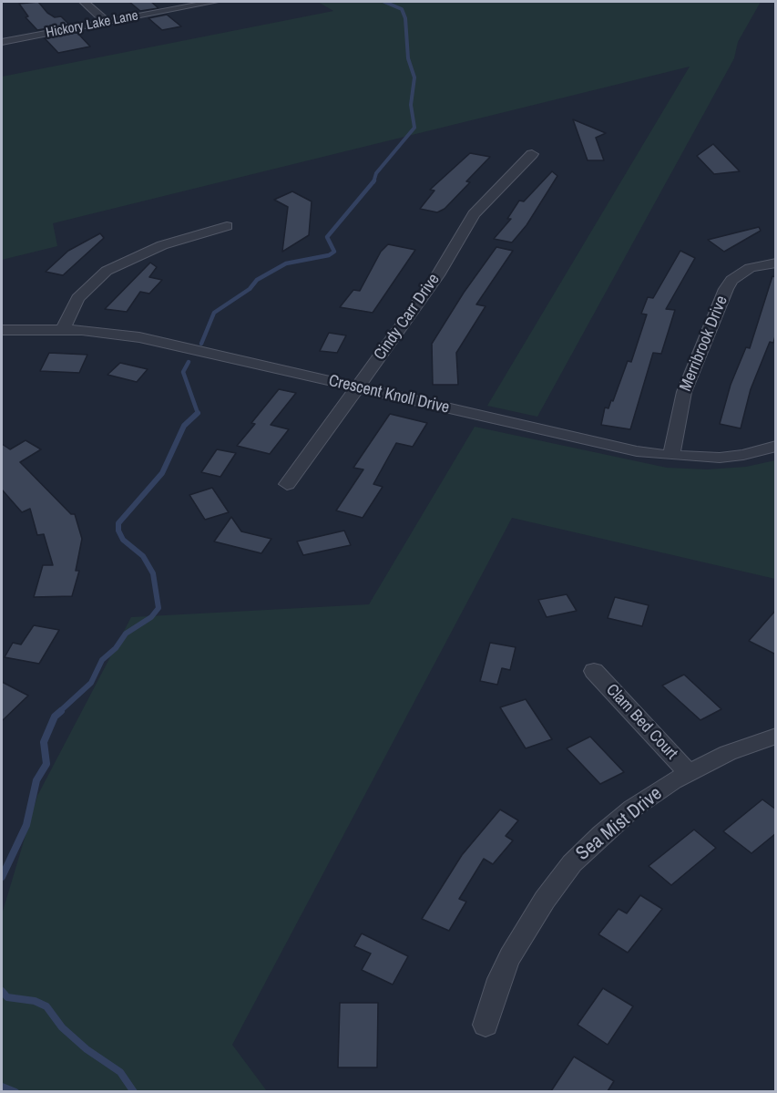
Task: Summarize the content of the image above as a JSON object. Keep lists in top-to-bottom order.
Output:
{
  "streets": {
    "street": [
      "Hickory Lake Lane",
      "Cindy Carr Drive",
      "Merribrook Drive",
      "Crescent Knoll Drive",
      "Clam Bed Court",
      "Sea Mist Drive"
    ]
  },
  "crossings": [
    ["Cindy Carr Drive", "Crescent Knoll Drive"],
    ["Merribrook Drive", "Crescent Knoll Drive"],
    ["Clam Bed Court", "Sea Mist Drive"]
  ]
}
